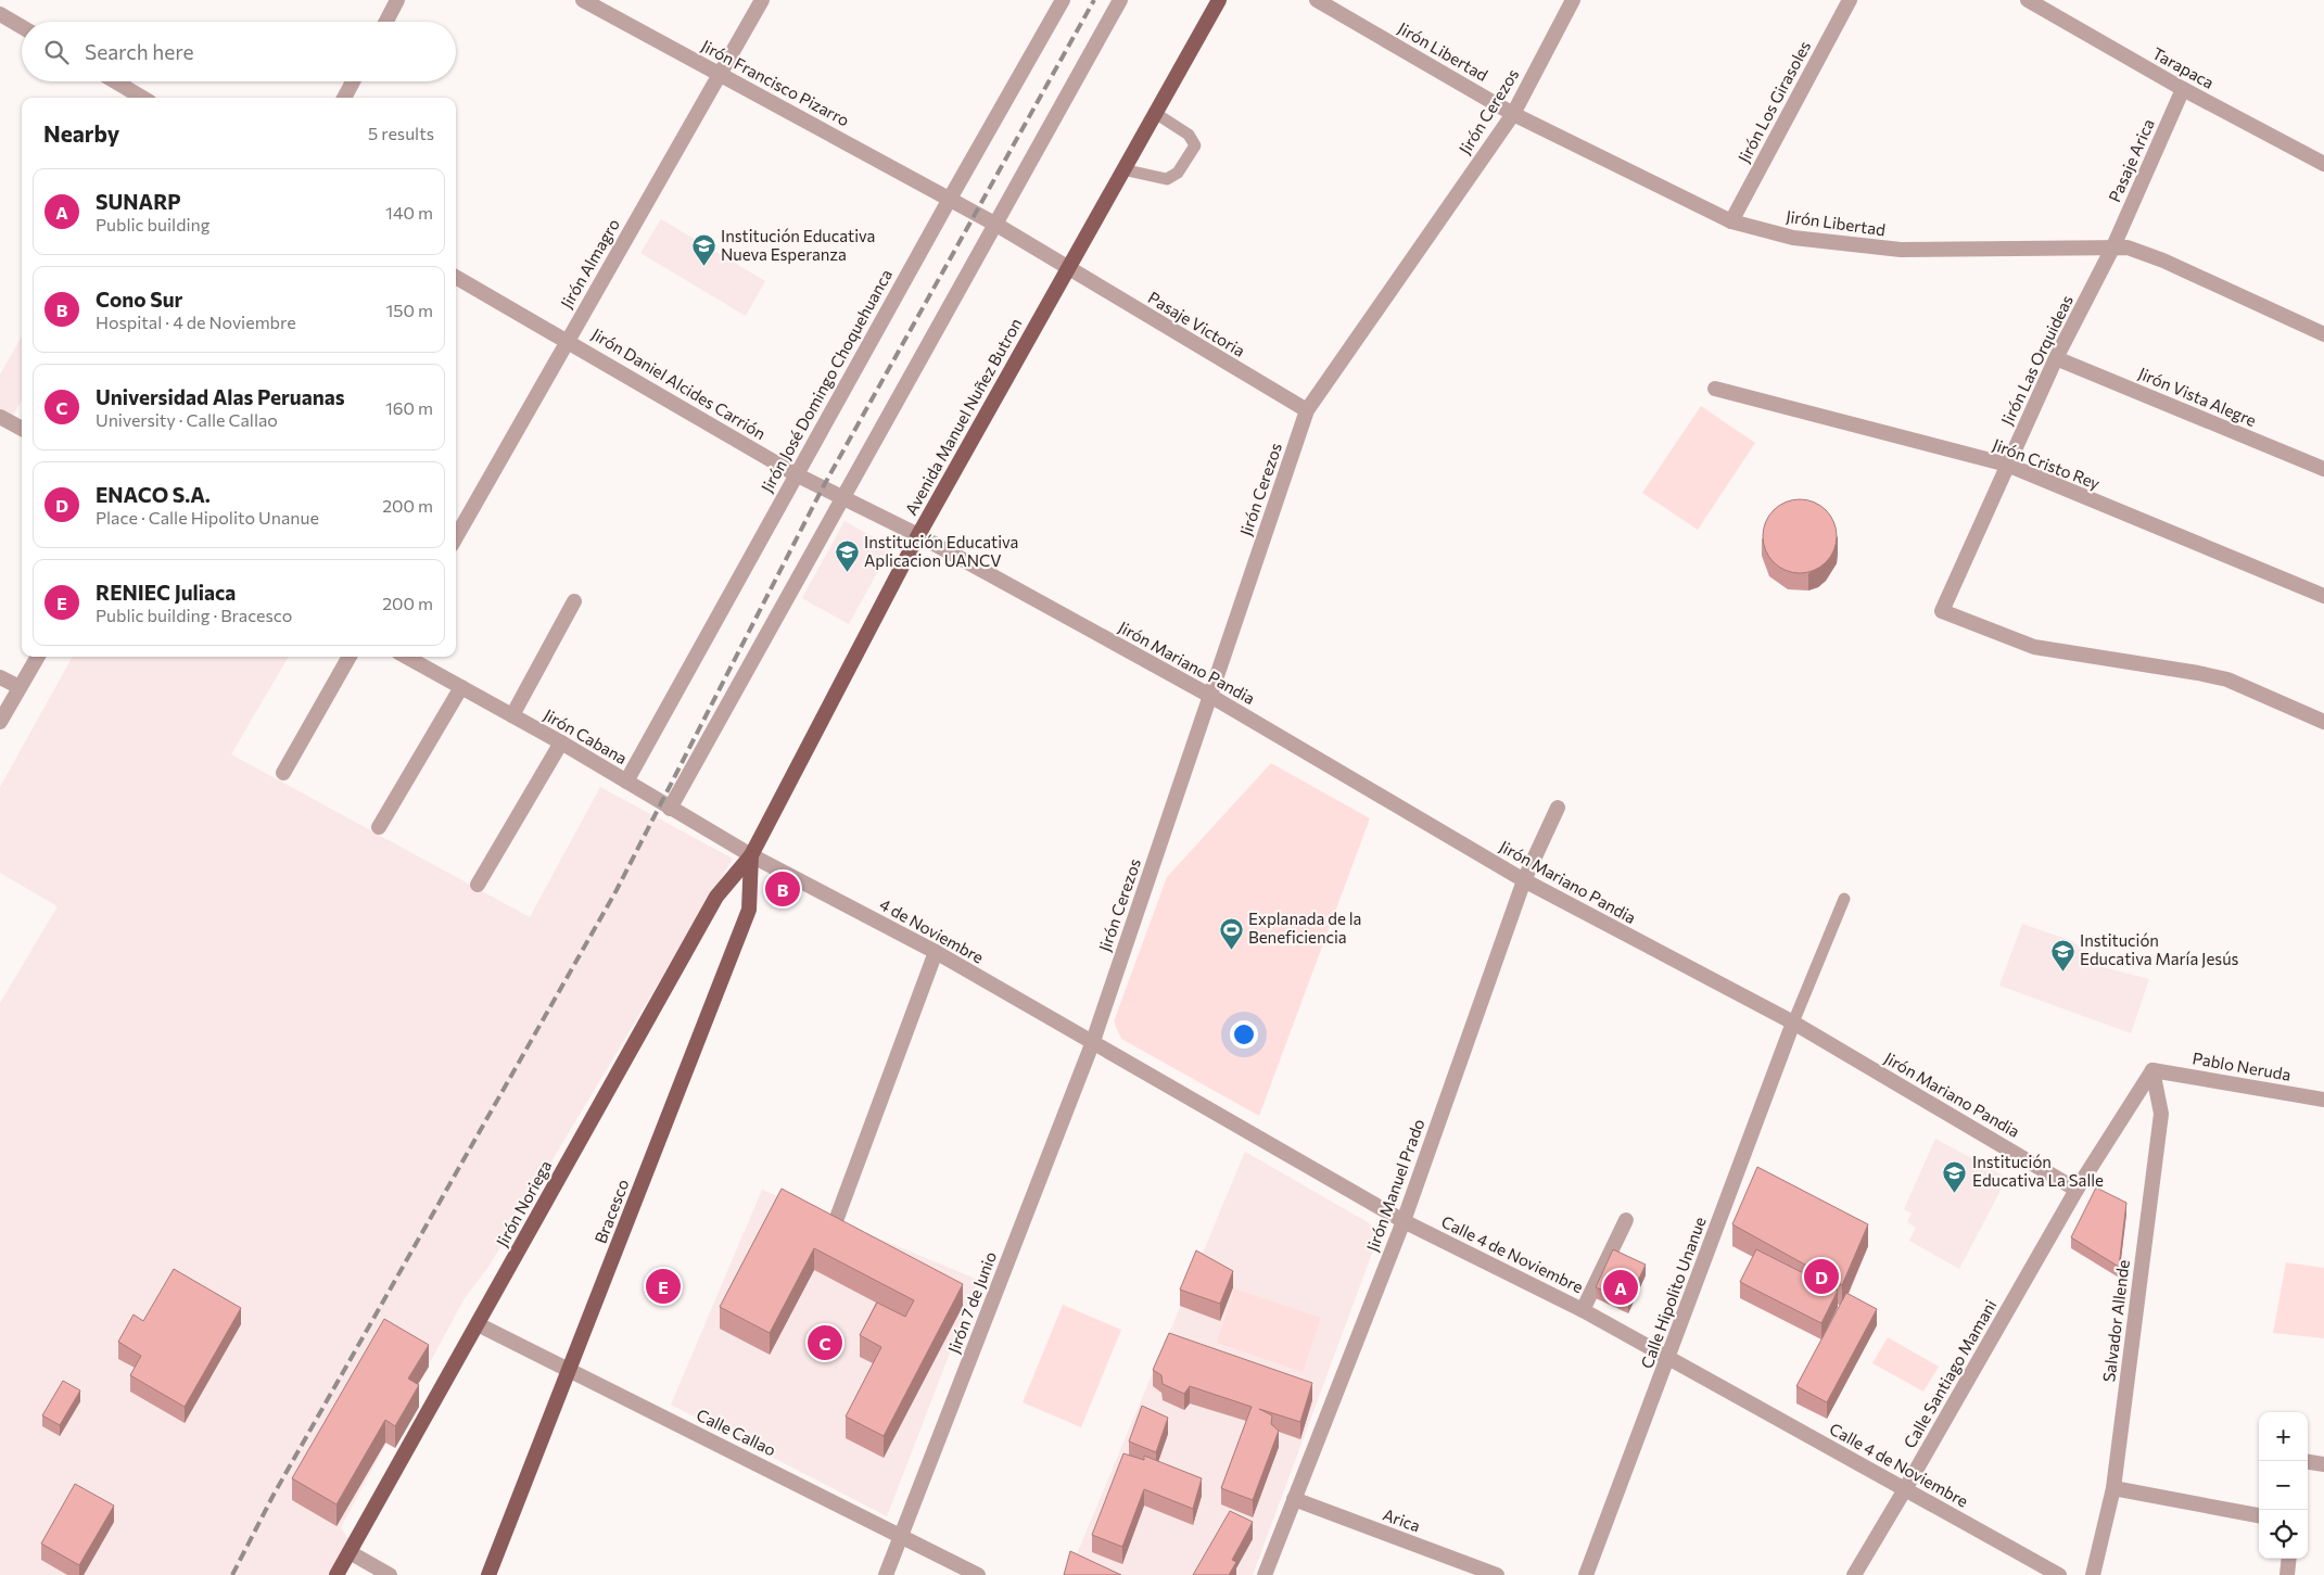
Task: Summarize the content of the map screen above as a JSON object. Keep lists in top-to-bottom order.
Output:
{
  "streets": {
    "main road": ["Avenida Manuel Nuñez Butron", "Jirón Noriega", "Bracesco"],
    "street": [
      "Jirón Libertad",
      "Tarapaca",
      "Jirón Francisco Pizarro",
      "Jirón Los Girasoles",
      "Jirón Cerezos",
      "Pasaje Arica",
      "Jirón Almagro",
      "Pasaje Victoria",
      "Jirón Las Orquideas",
      "Jirón José Domingo Choquehuanca",
      "Jirón Daniel Alcides Carrión",
      "Jirón Vista Alegre",
      "Jirón Cristo Rey",
      "Jirón Mariano Pandia",
      "Jirón Cabana",
      "4 de Noviembre",
      "Pablo Neruda",
      "Jirón Manuel Prado",
      "Calle 4 de Noviembre",
      "Calle Hipolito Unanue",
      "Jirón 7 de Junio",
      "Salvador Allende",
      "Calle Santiago Mamani",
      "Calle Callao",
      "Arica"
    ]
  },
  "crossings": [
    ["Jirón Libertad", "Jirón Los Girasoles"],
    ["Jirón Libertad", "Jirón Cerezos"],
    ["Jirón Libertad", "Pasaje Arica"],
    ["Jirón Libertad", "Jirón Las Orquideas"],
    ["Tarapaca", "Pasaje Arica"],
    ["Jirón Francisco Pizarro", "Jirón Almagro"],
    ["Jirón Francisco Pizarro", "Pasaje Victoria"],
    ["Jirón Francisco Pizarro", "Jirón José Domingo Choquehuanca"],
    ["Jirón Cerezos", "Pasaje Victoria"],
    ["Jirón Cerezos", "Jirón Mariano Pandia"],
    ["Jirón Cerezos", "4 de Noviembre"],
    ["Jirón Cerezos", "Calle 4 de Noviembre"],
    ["Jirón Cerezos", "Jirón 7 de Junio"],
    ["Pasaje Arica", "Jirón Las Orquideas"],
    ["Jirón Almagro", "Jirón Daniel Alcides Carrión"],
    ["Pasaje Victoria", "Avenida Manuel Nuñez Butron"],
    ["Jirón Las Orquideas", "Jirón Vista Alegre"],
    ["Jirón Las Orquideas", "Jirón Cristo Rey"],
    ["Jirón José Domingo Choquehuanca", "Jirón Daniel Alcides Carrión"],
    ["Jirón José Domingo Choquehuanca", "Jirón Cabana"],
    ["Jirón Daniel Alcides Carrión", "Avenida Manuel Nuñez Butron"],
    ["Jirón Daniel Alcides Carrión", "Jirón Mariano Pandia"],
    ["Avenida Manuel Nuñez Butron", "Jirón Mariano Pandia"],
    ["Avenida Manuel Nuñez Butron", "Jirón Cabana"],
    ["Avenida Manuel Nuñez Butron", "4 de Noviembre"],
    ["Avenida Manuel Nuñez Butron", "Jirón Noriega"],
    ["Avenida Manuel Nuñez Butron", "Bracesco"],
    ["Jirón Mariano Pandia", "Jirón Manuel Prado"],
    ["Jirón Mariano Pandia", "Calle Hipolito Unanue"],
    ["Jirón Mariano Pandia", "Calle Santiago Mamani"],
    ["Jirón Cabana", "4 de Noviembre"],
    ["Jirón Cabana", "Jirón Noriega"],
    ["Jirón Cabana", "Bracesco"],
    ["4 de Noviembre", "Jirón Noriega"],
    ["4 de Noviembre", "Bracesco"],
    ["4 de Noviembre", "Calle 4 de Noviembre"],
    ["4 de Noviembre", "Jirón 7 de Junio"],
    ["Pablo Neruda", "Salvador Allende"],
    ["Jirón Manuel Prado", "Calle 4 de Noviembre"],
    ["Jirón Manuel Prado", "Arica"],
    ["Jirón Noriega", "Bracesco"],
    ["Jirón Noriega", "Calle Callao"],
    ["Bracesco", "Calle Callao"],
    ["Calle 4 de Noviembre", "Calle Hipolito Unanue"],
    ["Calle 4 de Noviembre", "Jirón 7 de Junio"],
    ["Calle 4 de Noviembre", "Calle Santiago Mamani"],
    ["Jirón 7 de Junio", "Calle Callao"]
  ],
  "places": {
    "school or university": [
      "Institución Educativa Nueva Esperanza",
      "Institución Educativa Aplicacion UANCV",
      "Institución Educativa María Jesús",
      "Institución Educativa La Salle"
    ],
    "sports": ["Explanada de la Beneficiencia"]
  },
  "page": {
    "search": "Search here",
    "heading": ["Nearby", "5 results"],
    "list": [
      {
        "mark": "A",
        "name": "SUNARP",
        "note": "Public building",
        "value": "140 m"
      },
      {
        "mark": "B",
        "name": "Cono Sur",
        "note": "Hospital · 4 de Noviembre",
        "value": "150 m"
      },
      {
        "mark": "C",
        "name": "Universidad Alas Peruanas",
        "note": "University · Calle Callao",
        "value": "160 m"
      },
      {
        "mark": "D",
        "name": "ENACO S.A.",
        "note": "Place · Calle Hipolito Unanue",
        "value": "200 m"
      },
      {
        "mark": "E",
        "name": "RENIEC Juliaca",
        "note": "Public building · Bracesco",
        "value": "200 m"
      }
    ],
    "pins": [
      "B",
      "D",
      "E",
      "A",
      "C"
    ],
    "map_buttons": ["+", "−"]
  }
}
